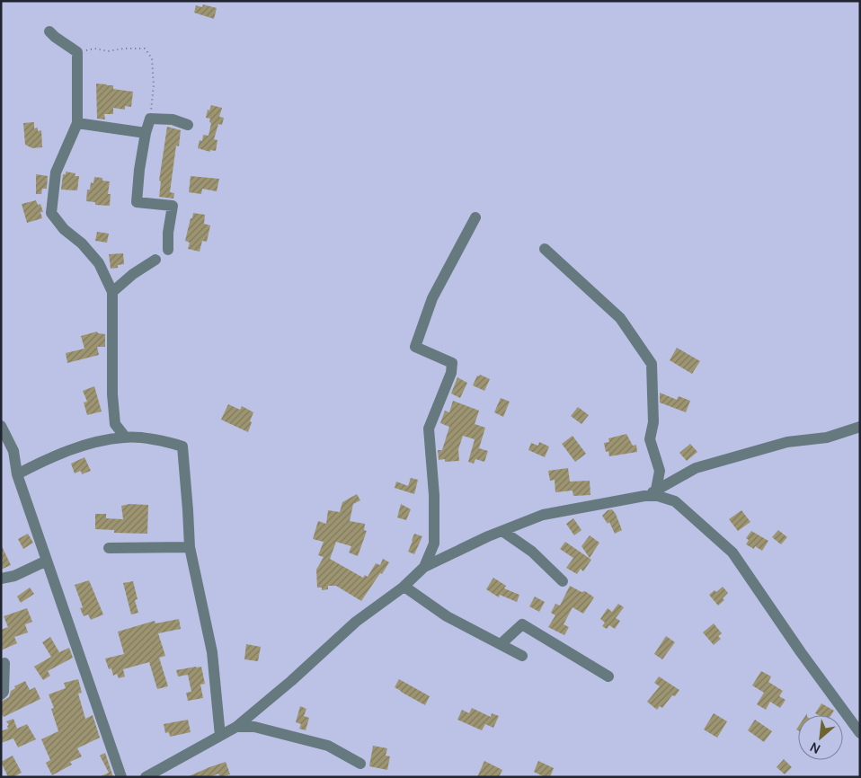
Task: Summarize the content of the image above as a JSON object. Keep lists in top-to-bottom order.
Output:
{
  "north": "bottom left"
}
